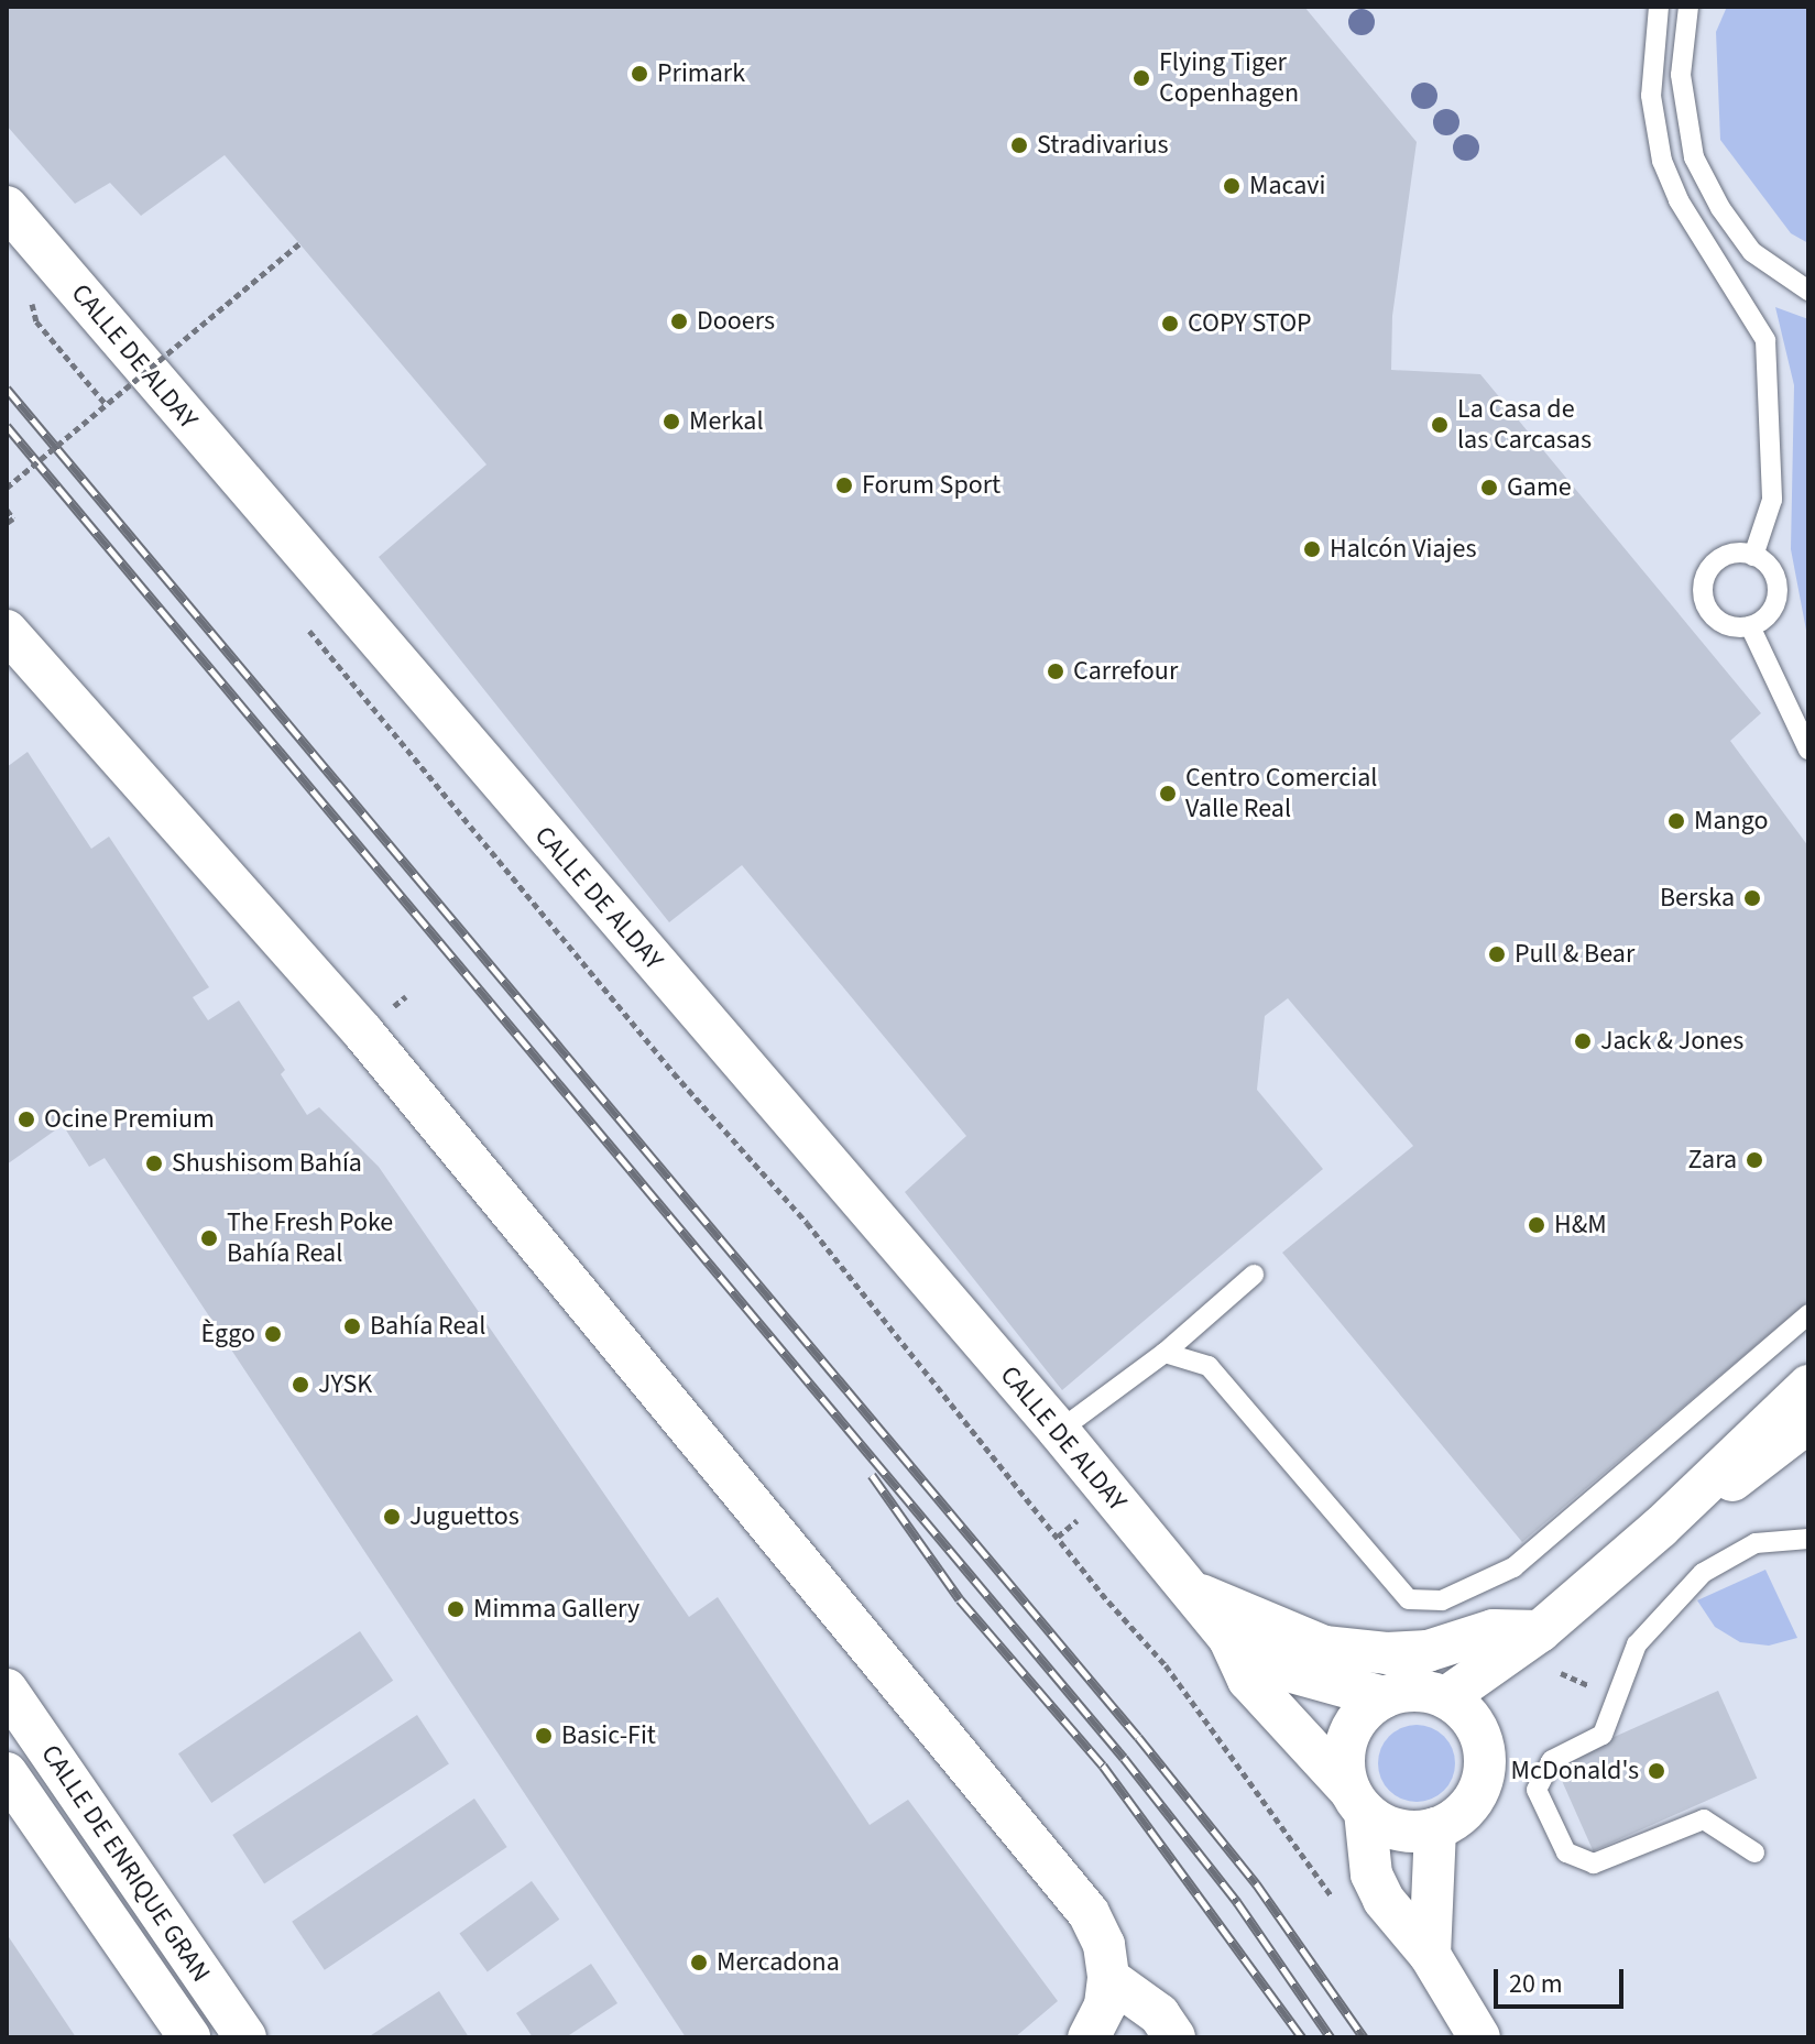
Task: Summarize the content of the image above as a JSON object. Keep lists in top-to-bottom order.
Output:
{
  "streets": {
    "street": ["CALLE DE ALDAY", "CALLE DE ENRIQUE GRAN"]
  },
  "places": [
    "Primark",
    "Flying Tiger Copenhagen",
    "Stradivarius",
    "Macavi",
    "Dooers",
    "COPY STOP",
    "Merkal",
    "La Casa de las Carcasas",
    "Forum Sport",
    "Game",
    "Halcón Viajes",
    "Carrefour",
    "Centro Comercial Valle Real",
    "Mango",
    "Berska",
    "Pull & Bear",
    "Jack & Jones",
    "Ocine Premium",
    "Zara",
    "Shushisom Bahía",
    "H&M",
    "The Fresh Poke Bahía Real",
    "Bahía Real",
    "Èggo",
    "JYSK",
    "Juguettos",
    "Mimma Gallery",
    "Basic-Fit",
    "McDonald's",
    "Mercadona"
  ],
  "scale_bar": "20 m"
}
